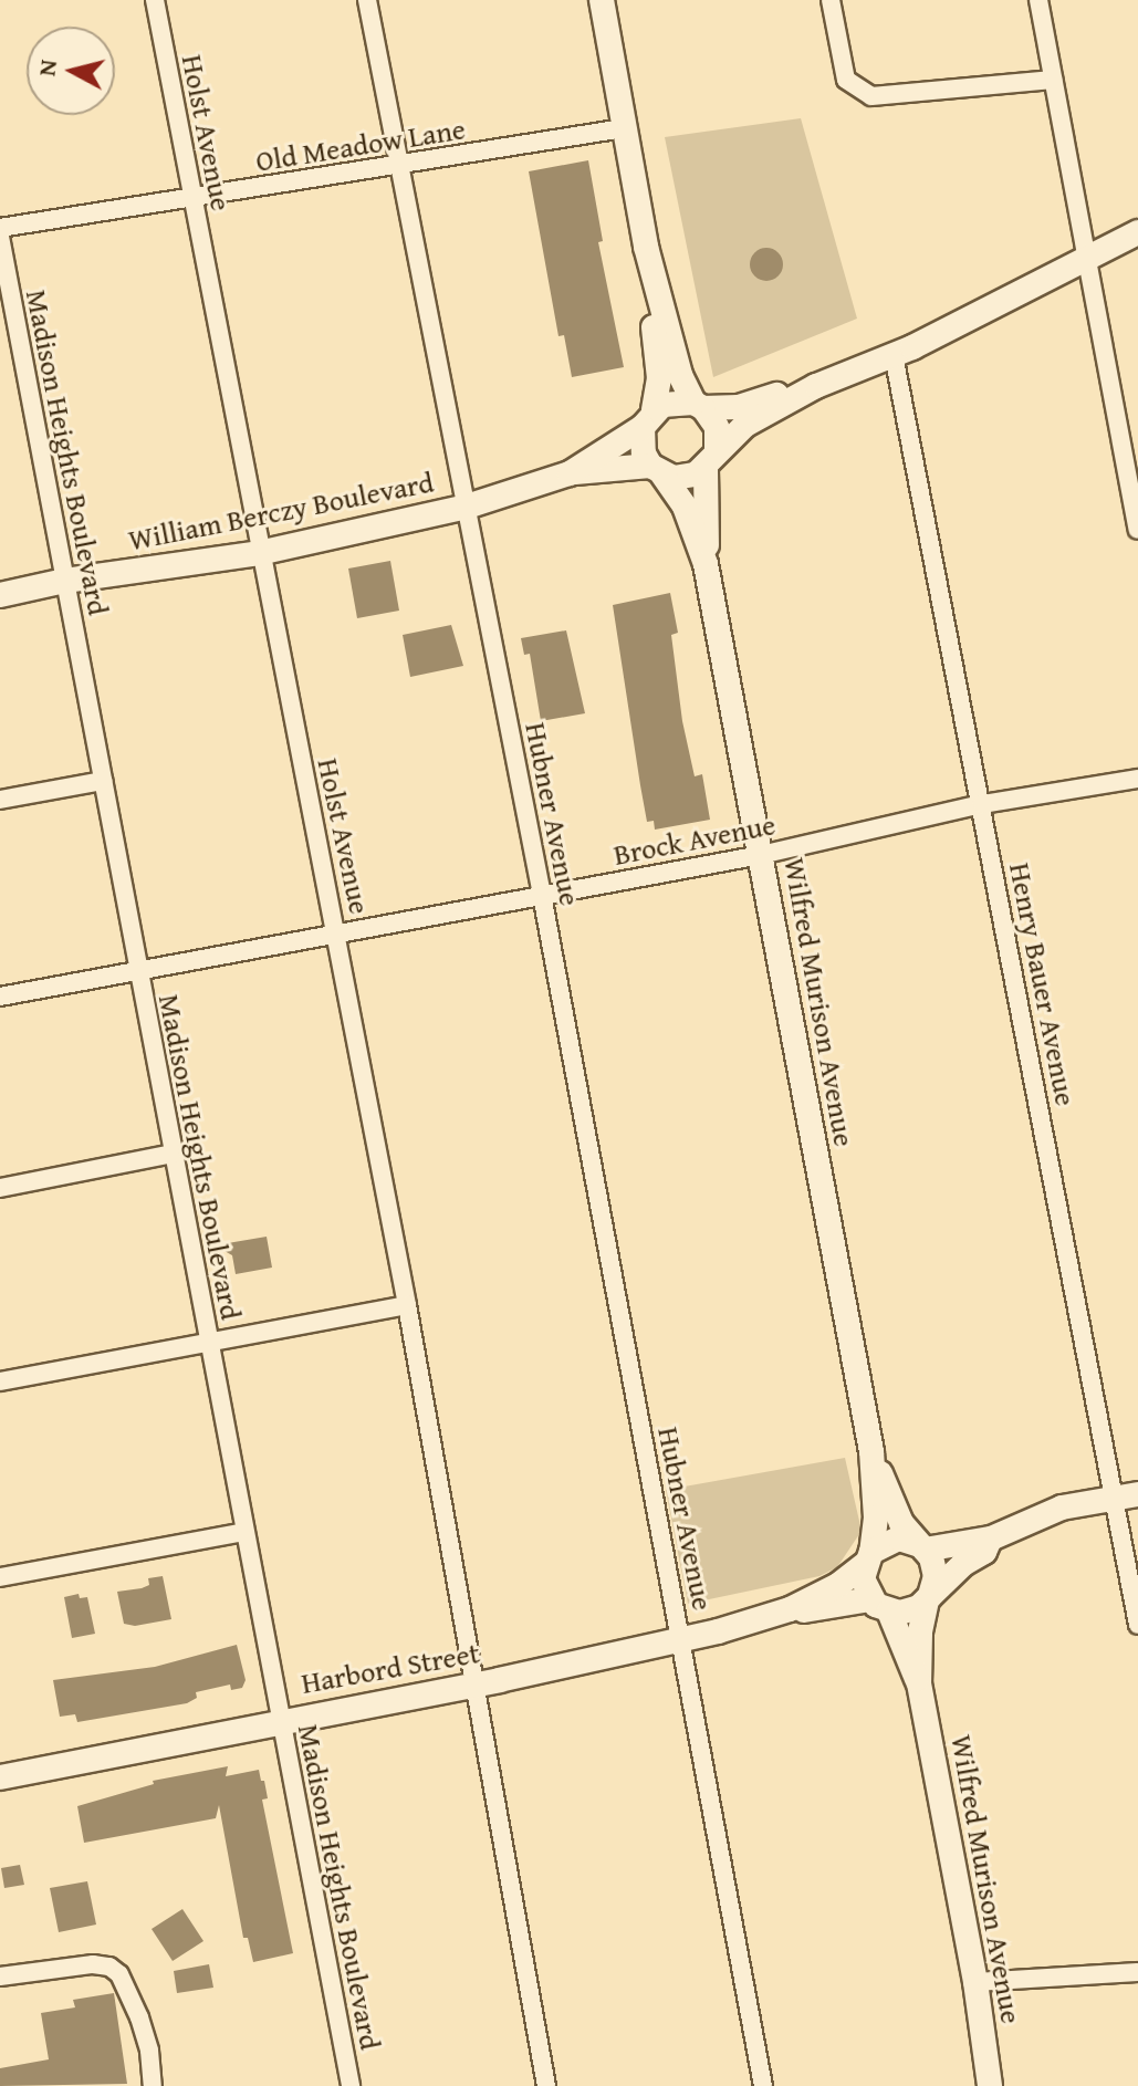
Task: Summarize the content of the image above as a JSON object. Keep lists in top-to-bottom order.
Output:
{
  "streets": {
    "street": [
      "Holst Avenue",
      "Old Meadow Lane",
      "Madison Heights Boulevard",
      "William Berczy Boulevard",
      "Hubner Avenue",
      "Brock Avenue",
      "Henry Bauer Avenue",
      "Wilfred Murison Avenue",
      "Harbord Street"
    ]
  },
  "crossings": [
    ["Holst Avenue", "Old Meadow Lane"],
    ["Holst Avenue", "William Berczy Boulevard"],
    ["Holst Avenue", "Brock Avenue"],
    ["Holst Avenue", "Harbord Street"],
    ["Old Meadow Lane", "Hubner Avenue"],
    ["Madison Heights Boulevard", "William Berczy Boulevard"],
    ["Madison Heights Boulevard", "Brock Avenue"],
    ["Madison Heights Boulevard", "Harbord Street"],
    ["William Berczy Boulevard", "Hubner Avenue"],
    ["William Berczy Boulevard", "Wilfred Murison Avenue"],
    ["Hubner Avenue", "Brock Avenue"],
    ["Hubner Avenue", "Harbord Street"],
    ["Brock Avenue", "Henry Bauer Avenue"],
    ["Brock Avenue", "Wilfred Murison Avenue"],
    ["Wilfred Murison Avenue", "Harbord Street"]
  ],
  "north": "left"
}
